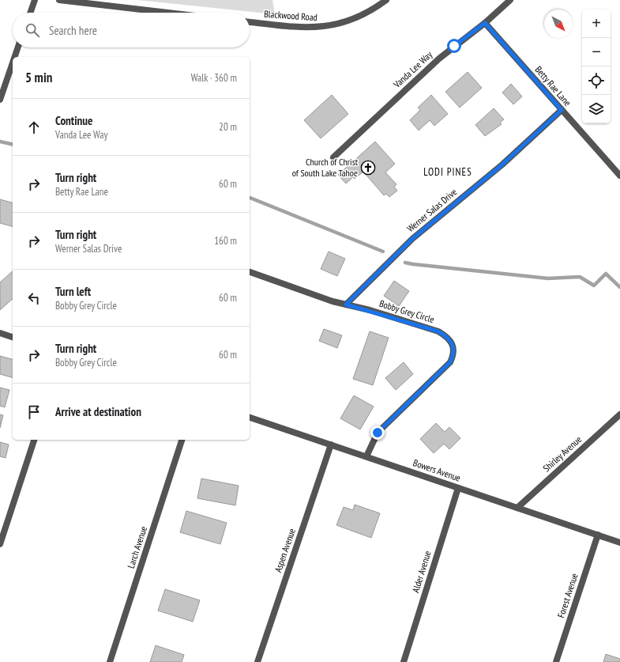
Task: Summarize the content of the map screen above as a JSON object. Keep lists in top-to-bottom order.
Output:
{
  "streets": {
    "street": [
      "Blackwood Road",
      "Vanda Lee Way",
      "Betty Rae Lane",
      "Werner Salas Drive",
      "Bobby Grey Circle",
      "Shirley Avenue",
      "Bowers Avenue",
      "Larch Avenue",
      "Aspen Avenue",
      "Alder Avenue",
      "Forest Avenue"
    ]
  },
  "crossings": [
    ["Vanda Lee Way", "Betty Rae Lane"],
    ["Betty Rae Lane", "Werner Salas Drive"],
    ["Werner Salas Drive", "Bobby Grey Circle"],
    ["Bobby Grey Circle", "Bowers Avenue"],
    ["Shirley Avenue", "Bowers Avenue"],
    ["Bowers Avenue", "Aspen Avenue"],
    ["Bowers Avenue", "Alder Avenue"],
    ["Bowers Avenue", "Forest Avenue"]
  ],
  "districts": ["LODI PINES"],
  "places": {
    "church": ["Church of Christ of South Lake Tahoe"]
  },
  "north": "bottom right",
  "page": {
    "map_buttons": ["+", "−"],
    "search": "Search here",
    "heading": ["5 min", "Walk · 360 m"],
    "list": [
      ["Continue", "Vanda Lee Way", "20 m"],
      ["Turn right", "Betty Rae Lane", "60 m"],
      ["Turn right", "Werner Salas Drive", "160 m"],
      ["Turn left", "Bobby Grey Circle", "60 m"],
      ["Turn right", "Bobby Grey Circle", "60 m"],
      "Arrive at destination"
    ]
  }
}
